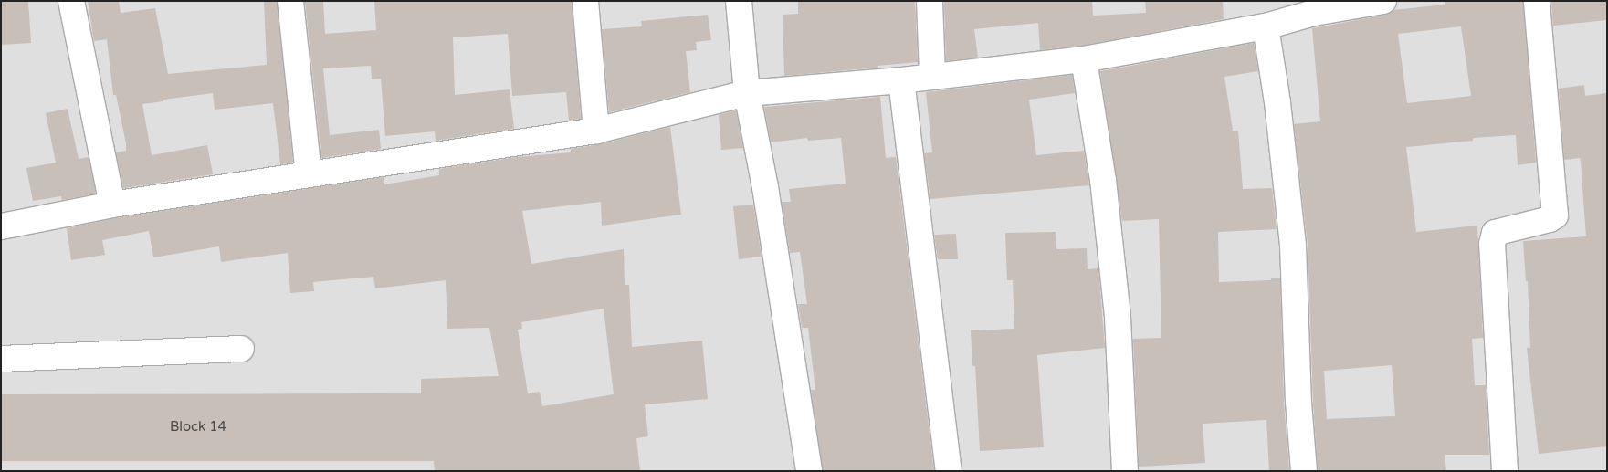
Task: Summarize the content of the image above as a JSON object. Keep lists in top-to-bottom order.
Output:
{
  "house_numbers": ["Block 14"]
}
